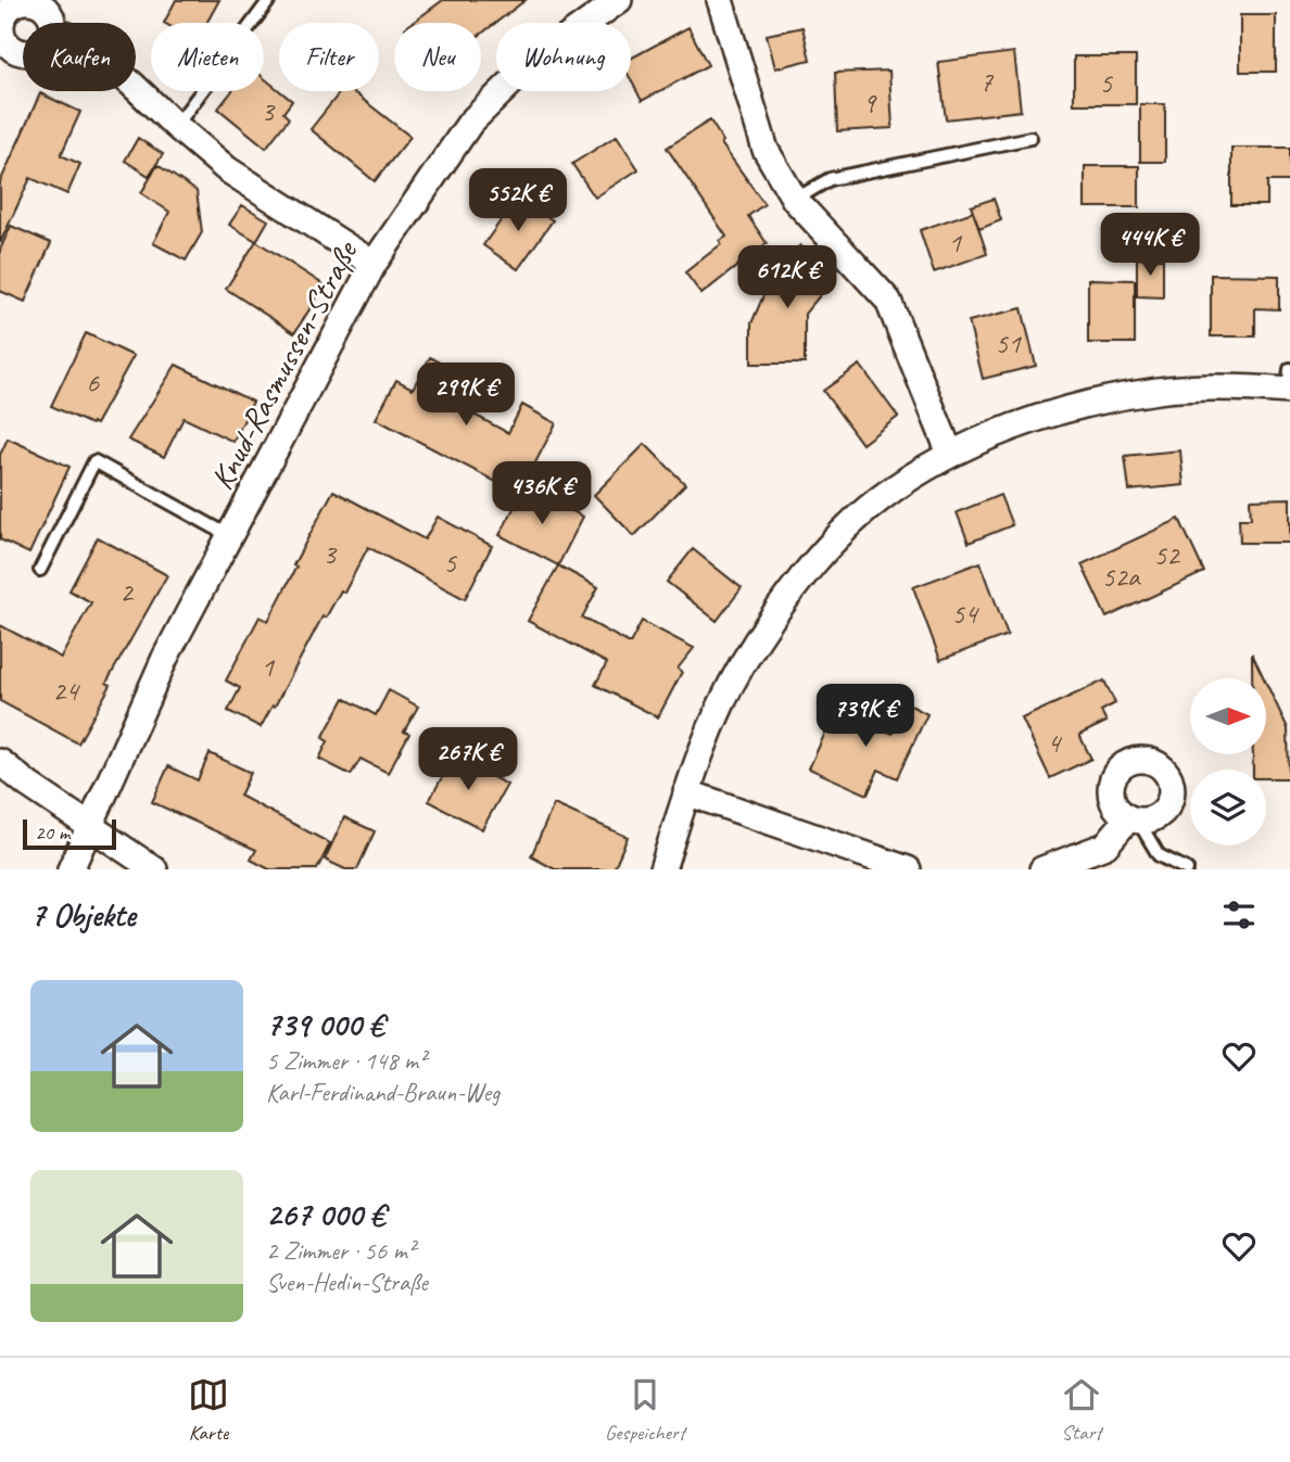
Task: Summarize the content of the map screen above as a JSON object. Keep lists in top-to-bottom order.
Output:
{
  "streets": {
    "street": ["Knud-Rasmussen-Straße"]
  },
  "house_numbers": [
    "7",
    "5",
    "9",
    "3",
    "1",
    "51",
    "6",
    "3",
    "52",
    "5",
    "52a",
    "2",
    "54",
    "1",
    "24",
    "4"
  ],
  "scale_bar": "20 m",
  "north": "right",
  "page": {
    "chip": [
      "Kaufen",
      "Mieten",
      "Filter",
      "Neu",
      "Wohnung"
    ],
    "price": [
      "552K €",
      "444K €",
      "612K €",
      "299K €",
      "436K €",
      "739K €",
      "267K €"
    ],
    "scale": "20 m",
    "heading": "7 Objekte",
    "list": [
      {
        "name": "739 000 €",
        "note": "5 Zimmer · 148 m² · Karl-Ferdinand-Braun-Weg"
      },
      {
        "name": "267 000 €",
        "note": "2 Zimmer · 56 m² · Sven-Hedin-Straße"
      }
    ],
    "tabs": ["Karte", "Gespeichert", "Start"]
  }
}
